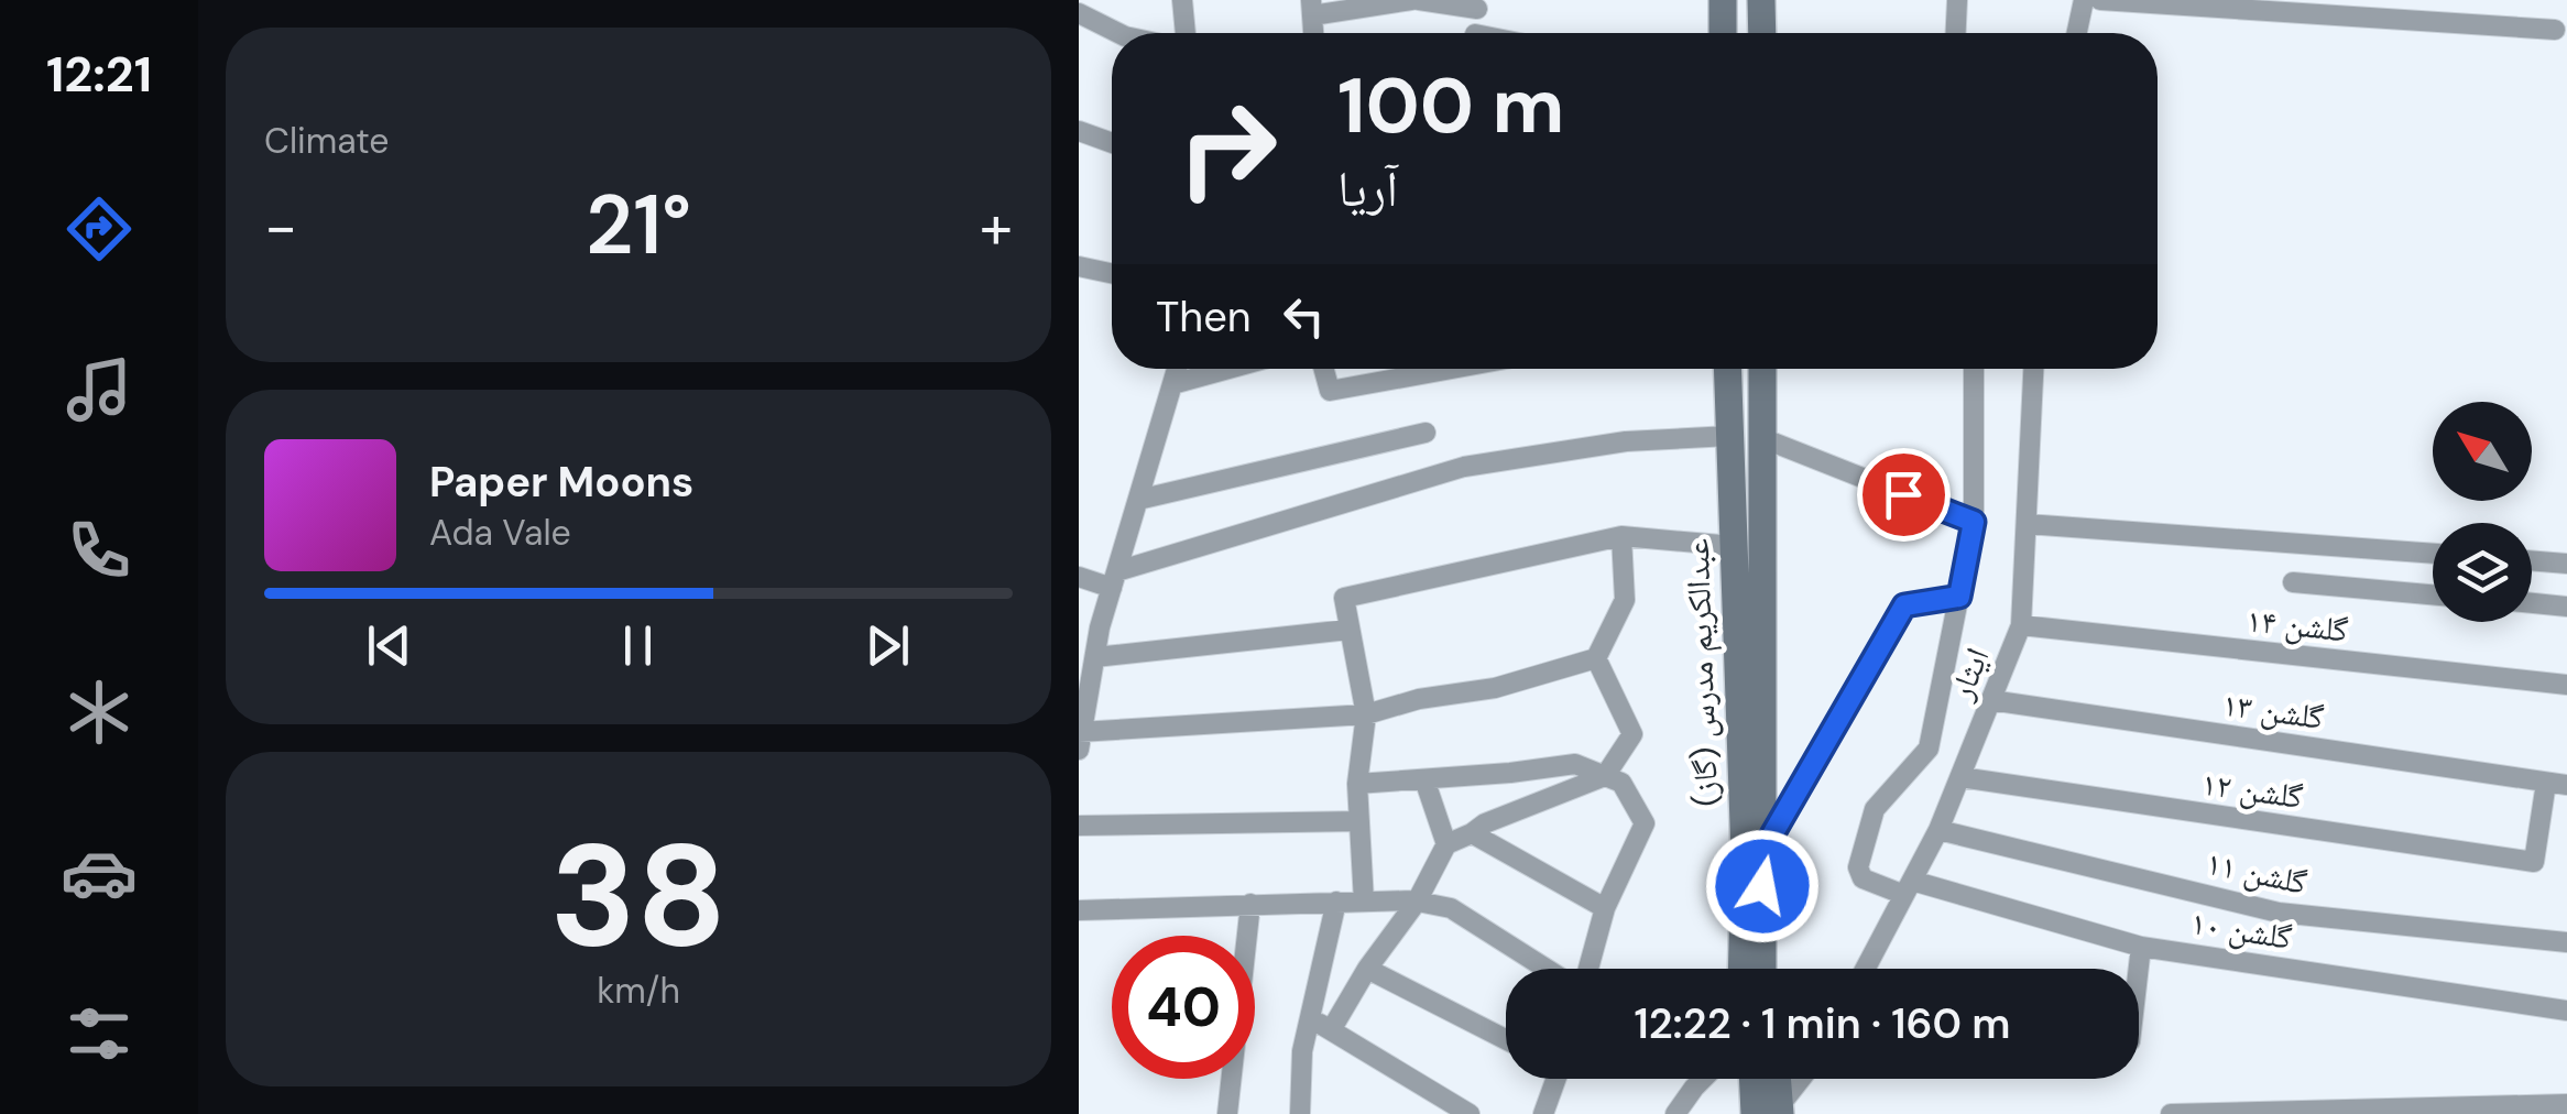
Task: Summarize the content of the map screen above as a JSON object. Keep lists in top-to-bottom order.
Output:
{
  "streets": {
    "street": [
      "گلشن ۱۴",
      "عبدالکریم مدرس (گاز)",
      "ایثار",
      "گلشن ۱۳",
      "گلشن ۱۲",
      "گلشن ۱۱",
      "گلشن ۱۰"
    ]
  },
  "crossings": [
    ["گلشن ۱۴", "ایثار"],
    ["ایثار", "گلشن ۱۳"],
    ["ایثار", "گلشن ۱۲"],
    ["ایثار", "گلشن ۱۱"],
    ["ایثار", "گلشن ۱۰"],
    ["گلشن ۱۳", "گلشن ۱۲"]
  ],
  "north": "top left",
  "page": {
    "tabs": "12:21",
    "tile": [
      "Climate",
      ["38", "km/h"]
    ],
    "turn": ["100 m", "آریا"],
    "heat": ["−", "21°", "+"],
    "then": "Then",
    "song": ["Paper Moons", "Ada Vale"],
    "limit": "40",
    "trip": "12:22 · 1 min · 160 m"
  }
}
